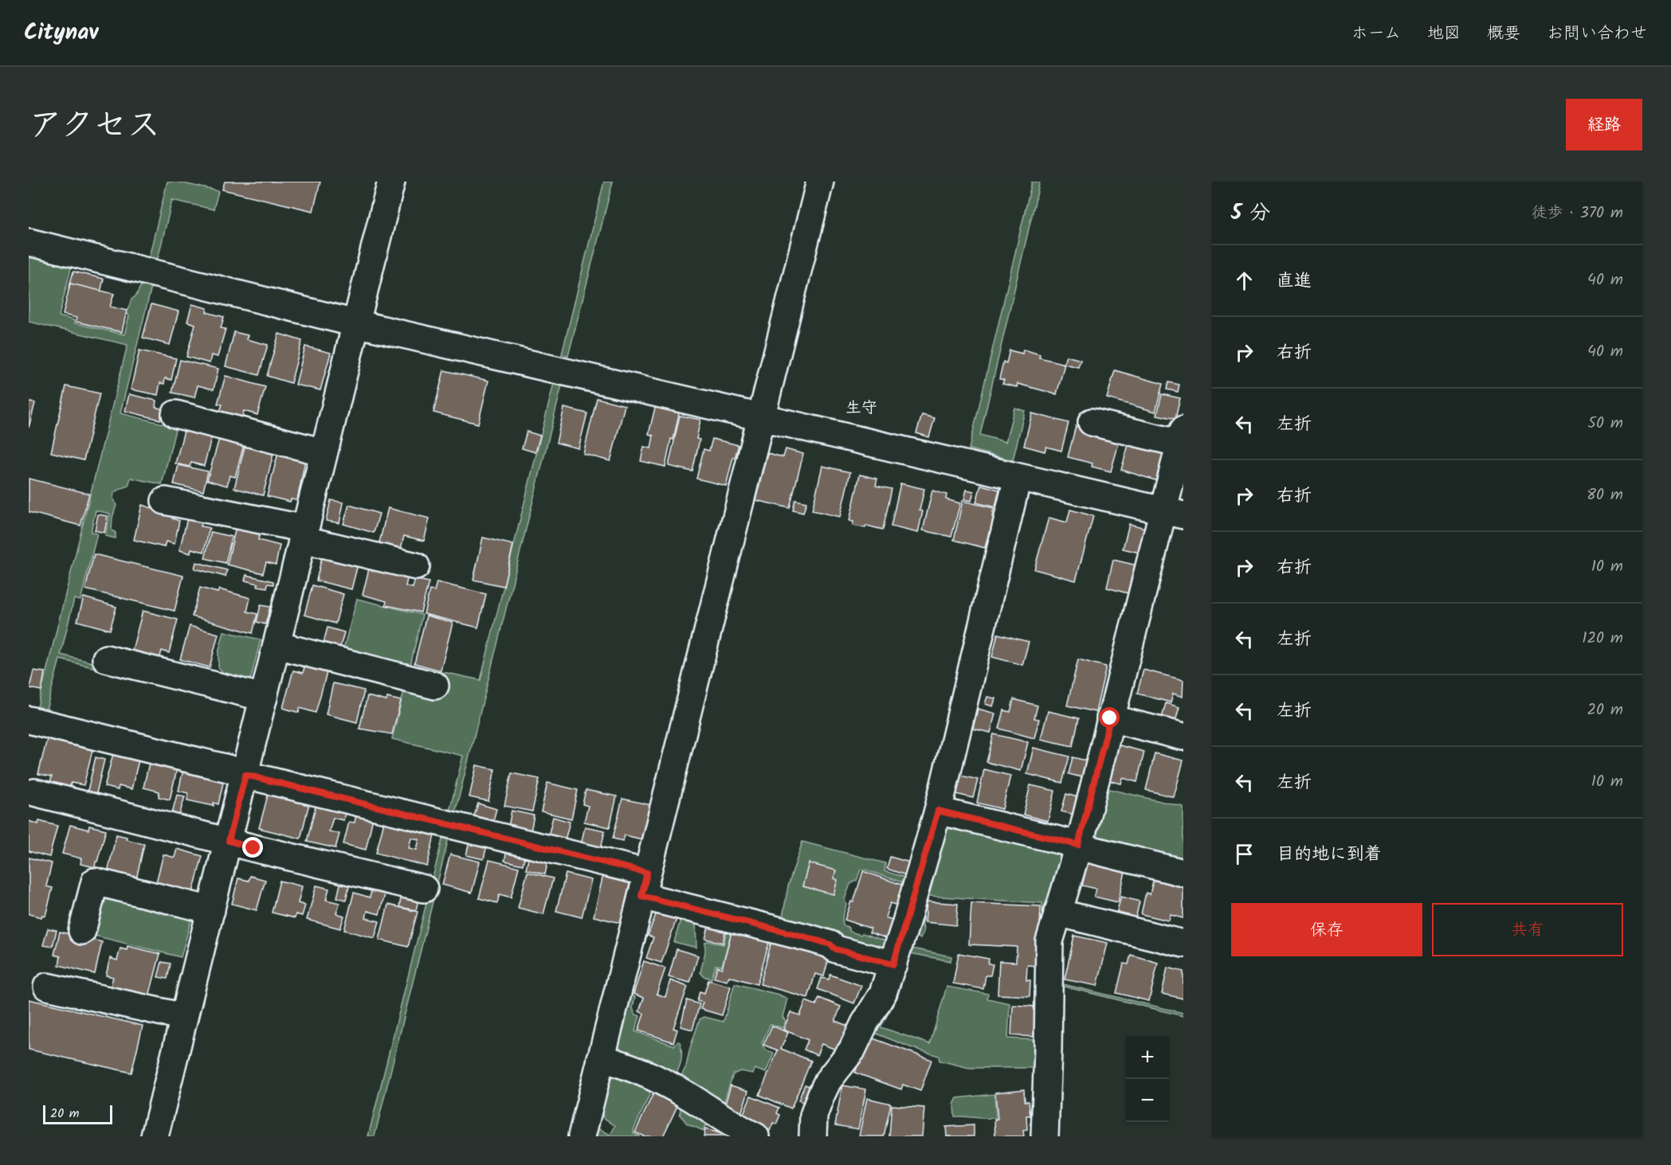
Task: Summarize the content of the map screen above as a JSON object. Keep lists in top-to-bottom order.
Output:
{
  "districts": ["生守"],
  "scale_bar": "20 m",
  "page": {
    "header": "Citynav",
    "nav": [
      "ホーム",
      "地図",
      "概要",
      "お問い合わせ"
    ],
    "title": "アクセス",
    "buttons": [
      "経路",
      ["保存", "共有"]
    ],
    "heading": ["5 分", "徒歩 · 370 m"],
    "list": [
      ["直進", "40 m"],
      ["右折", "40 m"],
      ["左折", "50 m"],
      ["右折", "80 m"],
      ["右折", "10 m"],
      ["左折", "120 m"],
      ["左折", "20 m"],
      ["左折", "10 m"],
      "目的地に到着"
    ],
    "map_buttons": ["+", "−"],
    "scale": "20 m"
  }
}
